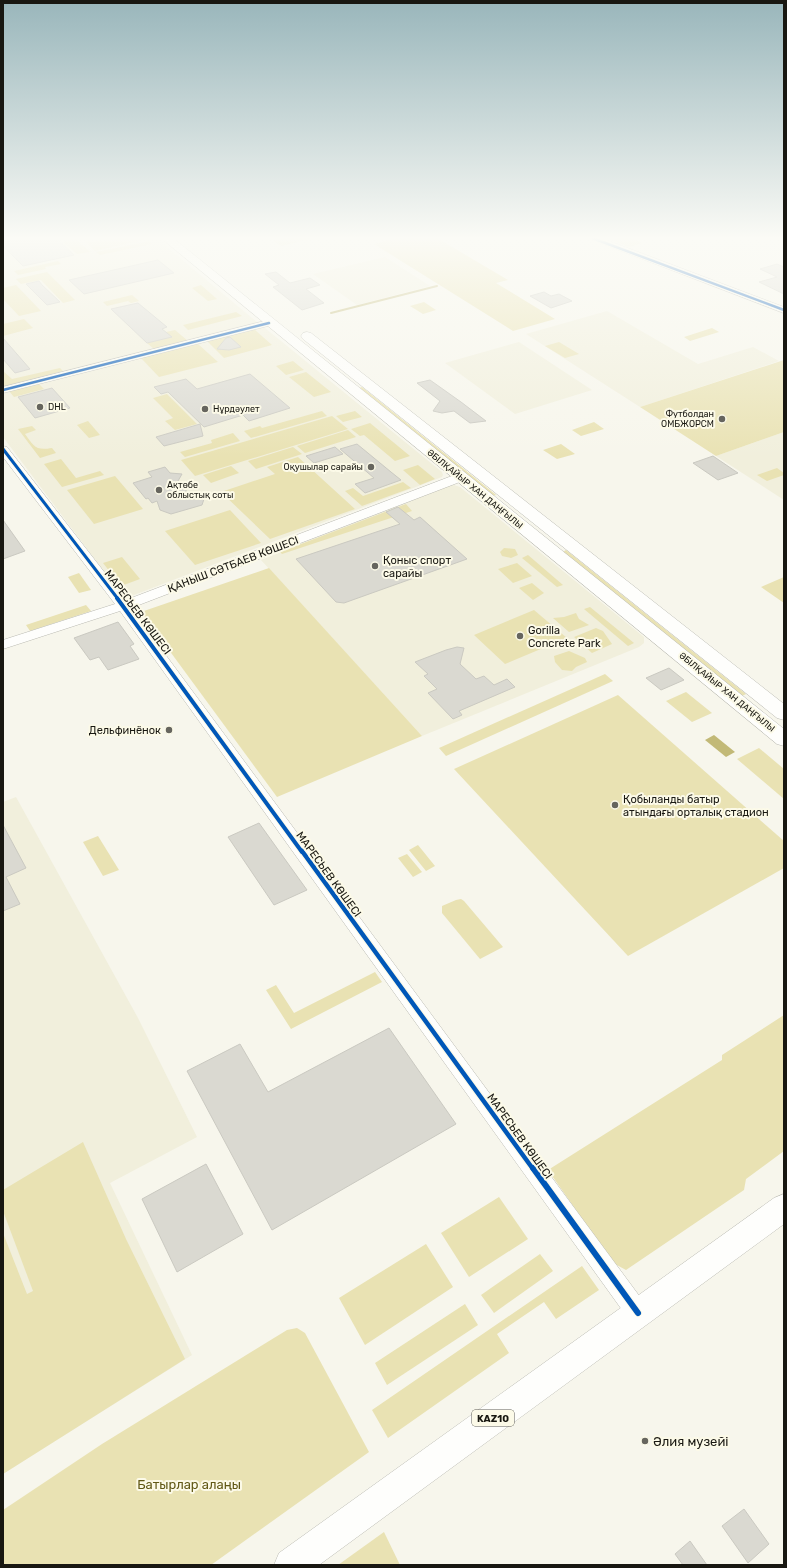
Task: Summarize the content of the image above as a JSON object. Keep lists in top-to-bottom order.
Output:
{
  "streets": {
    "main road": ["ӘБІЛҚАЙЫР ХАН ДАҢҒЫЛЫ", "KAZ10"],
    "street": ["ҚАНЫШ СӘТБАЕВ КӨШЕСІ", "МАРЕСЬЕВ КӨШЕСІ"]
  },
  "crossings": [
    ["ӘБІЛҚАЙЫР ХАН ДАҢҒЫЛЫ", "ҚАНЫШ СӘТБАЕВ КӨШЕСІ"],
    ["ҚАНЫШ СӘТБАЕВ КӨШЕСІ", "МАРЕСЬЕВ КӨШЕСІ"],
    ["МАРЕСЬЕВ КӨШЕСІ", "KAZ10"]
  ],
  "parks": ["Батырлар алаңы"],
  "places": [
    "DHL",
    "Нұрдәулет",
    "Футболдан ОМБЖОРСМ",
    "Оқушылар сарайы",
    "Ақтөбе облыстық соты",
    "Қоныс спорт сарайы",
    "Gorilla Concrete Park",
    "Дельфинёнок",
    "Қобыланды батыр атындағы орталық стадион",
    "Әлия музейі"
  ]
}
